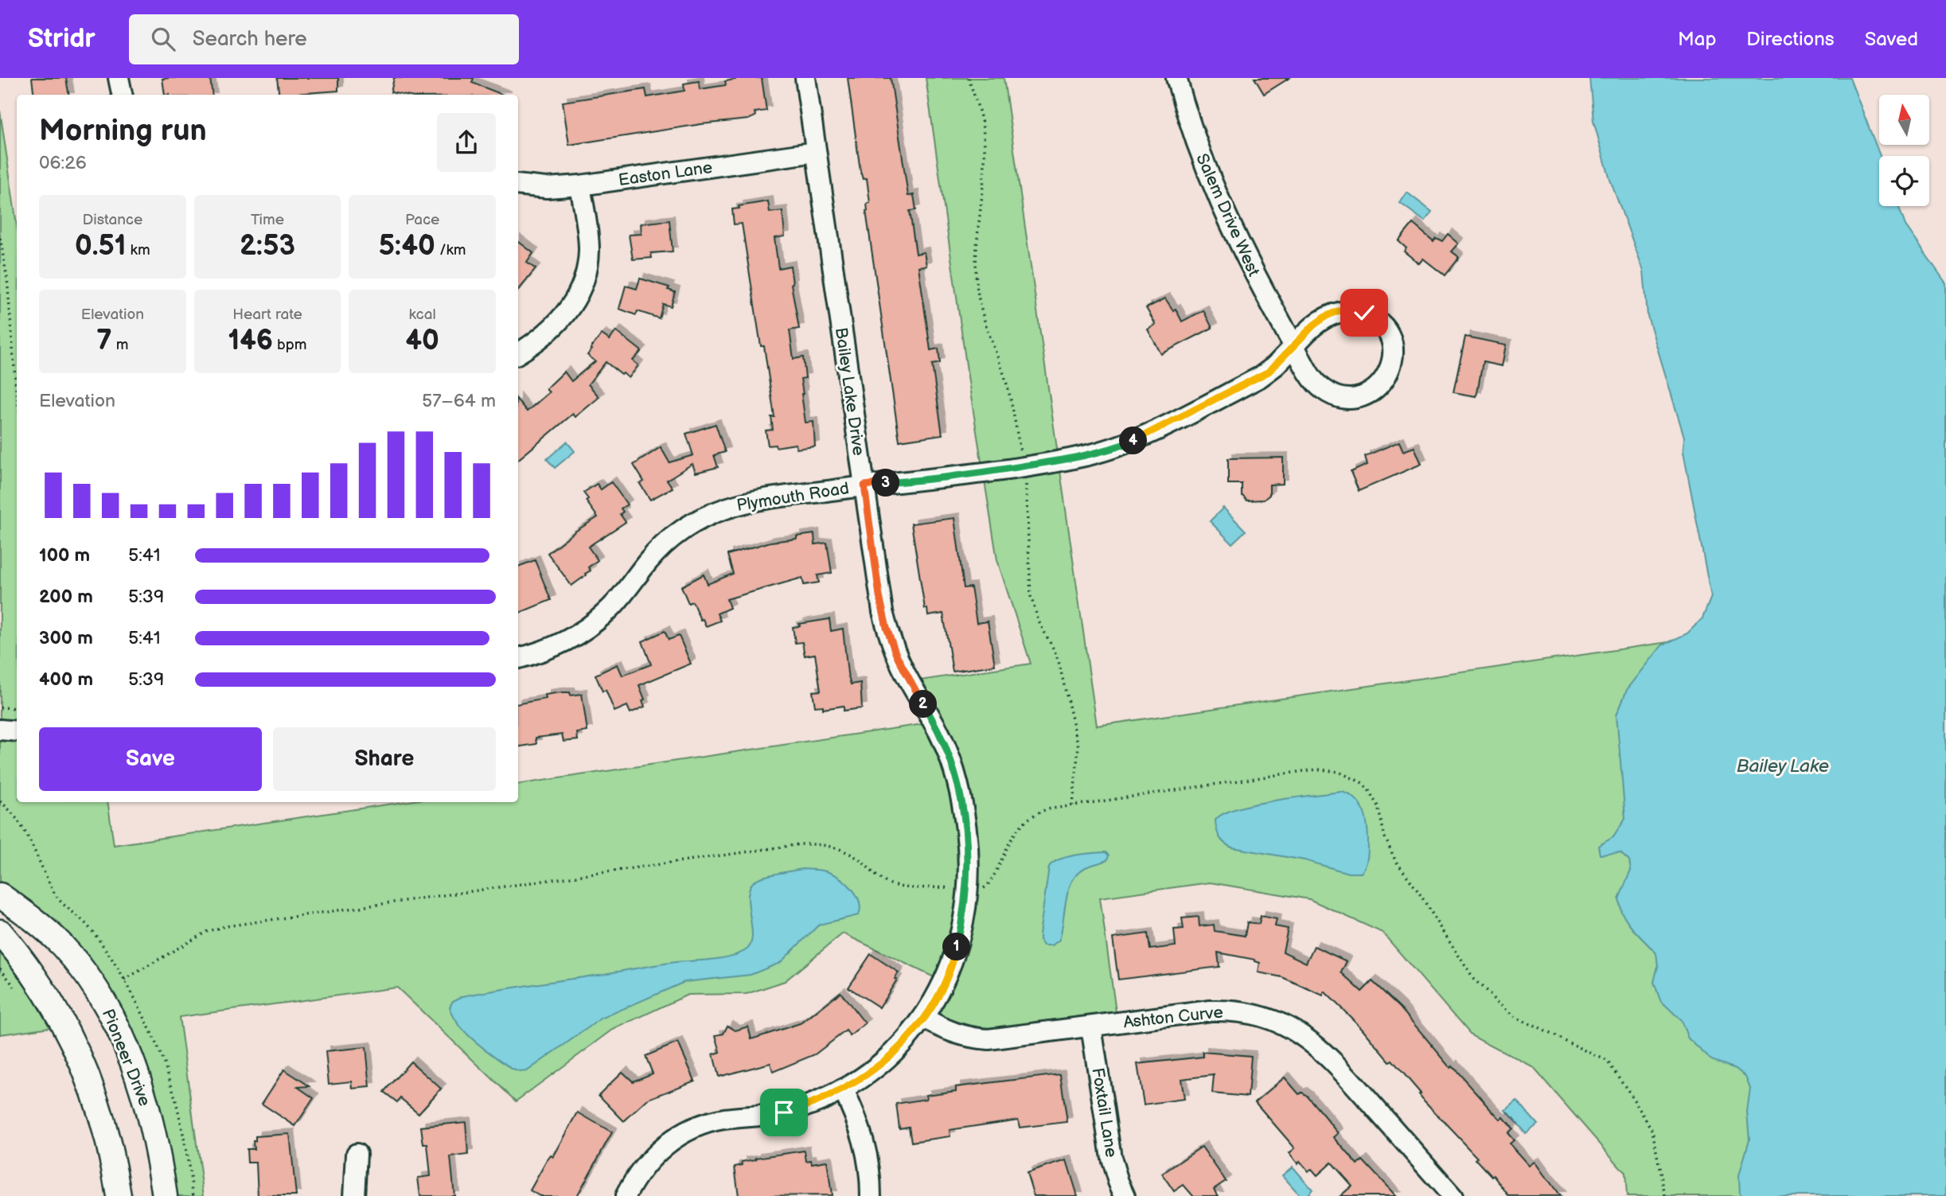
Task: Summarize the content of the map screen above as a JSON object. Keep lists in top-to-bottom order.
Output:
{
  "streets": {
    "street": [
      "Easton Lane",
      "Salem Drive West",
      "Bailey Lake Drive",
      "Plymouth Road",
      "Ashton Curve",
      "Pioneer Drive",
      "Foxtail Lane"
    ]
  },
  "crossings": [
    ["Easton Lane", "Bailey Lake Drive"],
    ["Salem Drive West", "Plymouth Road"],
    ["Bailey Lake Drive", "Plymouth Road"],
    ["Bailey Lake Drive", "Ashton Curve"],
    ["Ashton Curve", "Foxtail Lane"]
  ],
  "water": ["Bailey Lake"],
  "north": "top",
  "page": {
    "header": "Stridr",
    "search": "Search here",
    "nav": ["Map", "Directions", "Saved"],
    "heading": ["Morning run", "06:26"],
    "stats": [
      ["Distance", "0.51 km"],
      ["Time", "2:53"],
      ["Pace", "5:40 /km"],
      ["Elevation", "7 m"],
      ["Heart rate", "146 bpm"],
      ["kcal", "40"]
    ],
    "chart": ["Elevation", "57–64 m"],
    "pins": [
      "4",
      "3",
      "2",
      "1"
    ],
    "list": [
      {
        "name": "100 m",
        "note": "5:41"
      },
      {
        "name": "200 m",
        "note": "5:39"
      },
      {
        "name": "300 m",
        "note": "5:41"
      },
      {
        "name": "400 m",
        "note": "5:39"
      }
    ],
    "buttons": ["Save", "Share"]
  }
}
